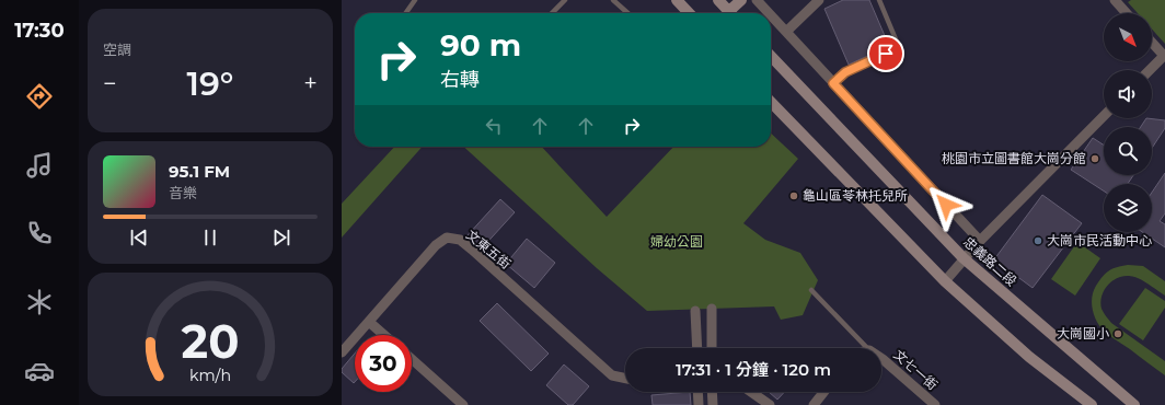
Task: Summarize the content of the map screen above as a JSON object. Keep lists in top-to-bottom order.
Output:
{
  "streets": {
    "main road": ["忠義路二段"],
    "street": ["文東五街", "文七一街"]
  },
  "parks": ["婦幼公園"],
  "places": [
    "桃園市立圖書館大崗分館",
    "龜山區苓林托兒所",
    "大崗市民活動中心",
    "大崗國小"
  ],
  "north": "bottom right",
  "page": {
    "tabs": "17:30",
    "tile": "空調",
    "turn": ["90 m", "右轉"],
    "heat": ["−", "19°", "+"],
    "song": ["95.1 FM", "音樂"],
    "limit": "30",
    "trip": "17:31 · 1 分鐘 · 120 m",
    "gauge": ["20", "km/h"]
  }
}
